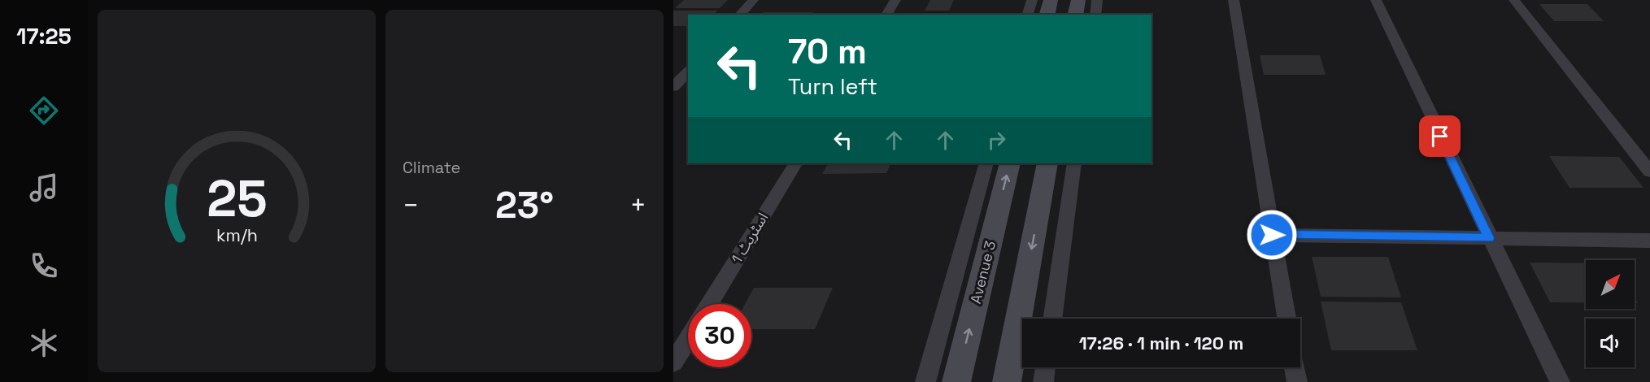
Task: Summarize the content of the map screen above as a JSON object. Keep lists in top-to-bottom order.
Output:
{
  "streets": {
    "main road": ["Avenue 3"],
    "street": ["اسٹریٹ 1"]
  },
  "north": "top right",
  "page": {
    "tabs": "17:25",
    "tile": "Climate",
    "turn": ["70 m", "Turn left"],
    "heat": ["−", "23°", "+"],
    "limit": "30",
    "trip": "17:26 · 1 min · 120 m",
    "gauge": ["25", "km/h"]
  }
}
